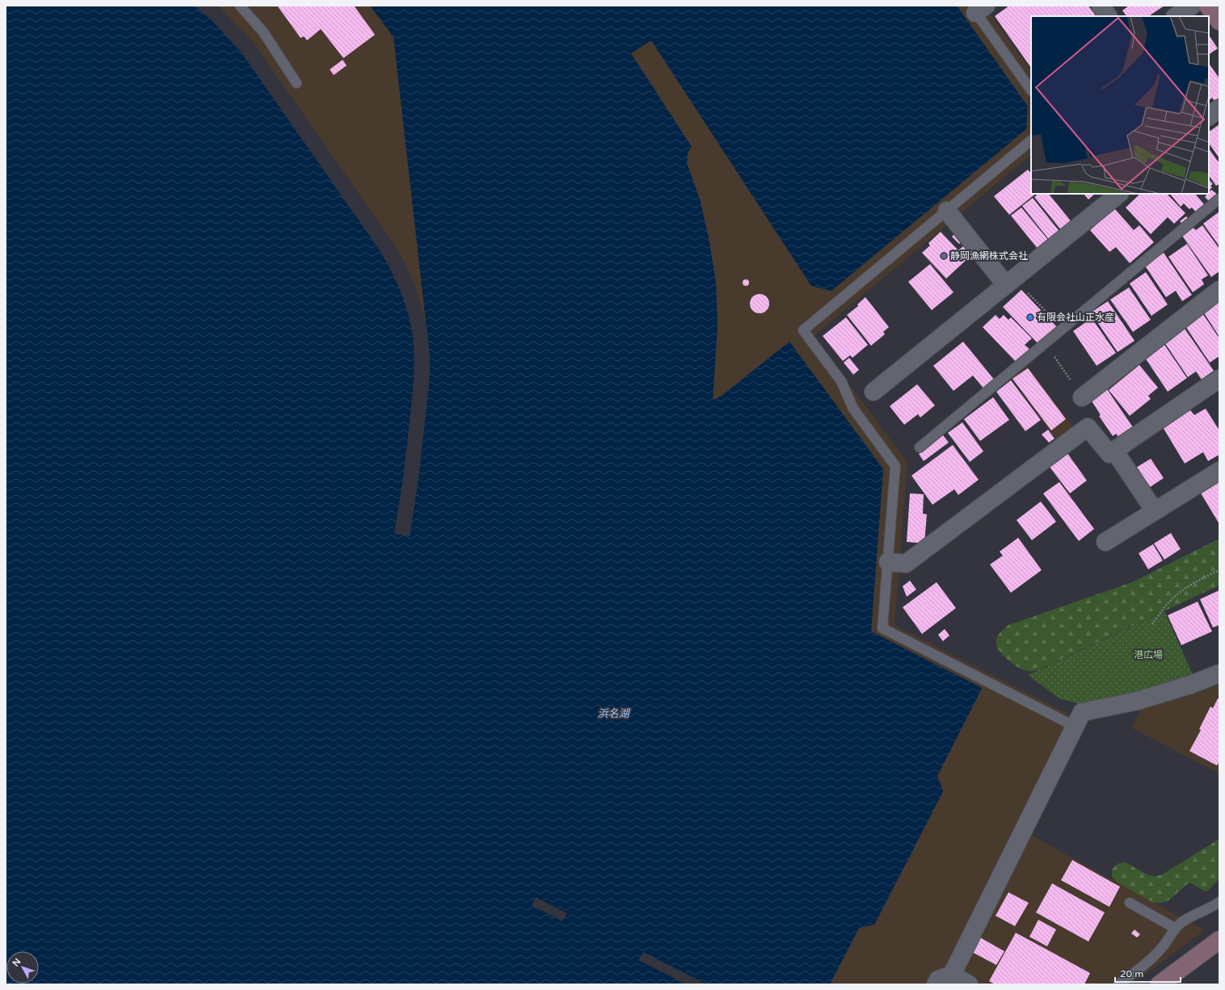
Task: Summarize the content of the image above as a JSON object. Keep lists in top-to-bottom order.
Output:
{
  "water": ["浜名湖"],
  "parks": ["港広場"],
  "places": ["静岡漁網株式会社", "有限会社山正水産"],
  "scale_bar": "20 m",
  "north": "top left"
}
